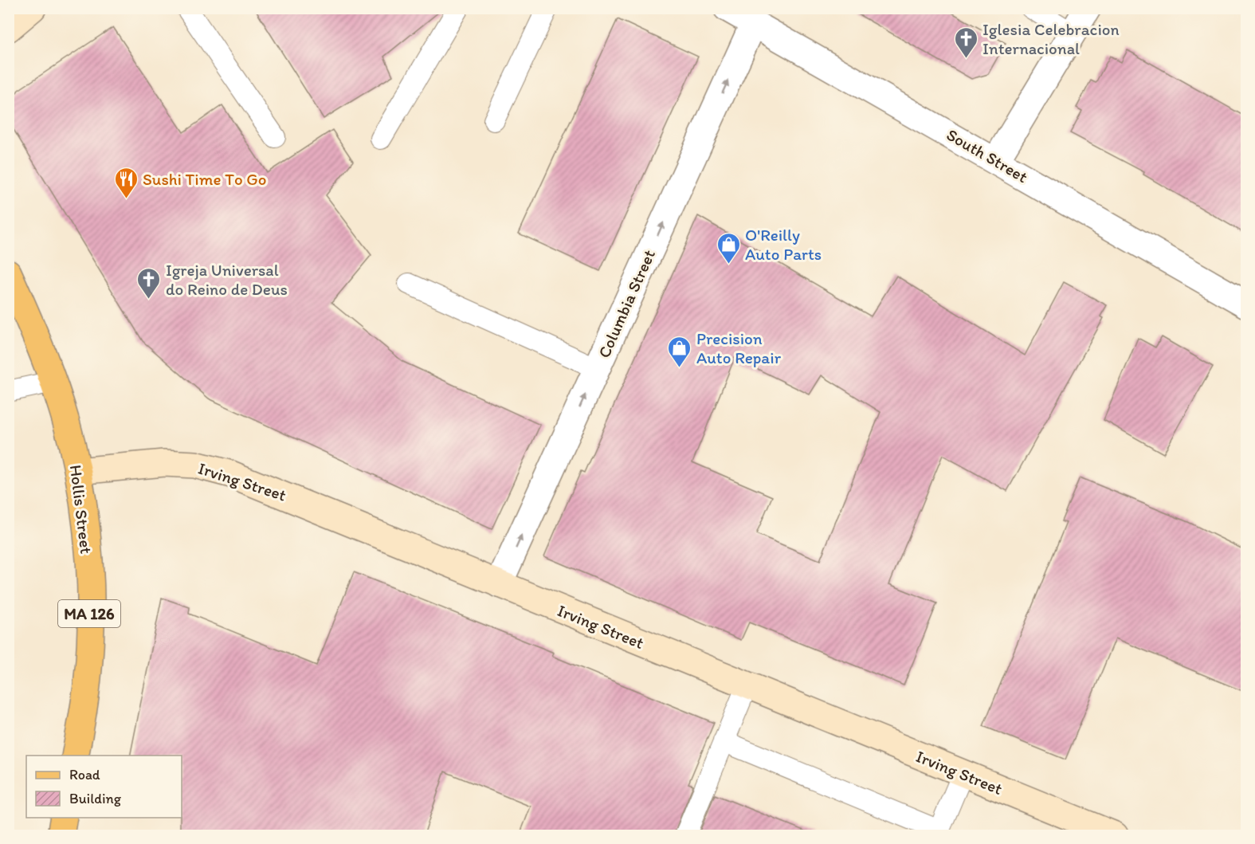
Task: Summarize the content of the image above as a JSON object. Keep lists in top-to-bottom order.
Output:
{
  "streets": {
    "main road": ["Hollis Street", "MA 126"],
    "street": ["South Street", "Columbia Street", "Irving Street"]
  },
  "crossings": [
    ["South Street", "Columbia Street"],
    ["Columbia Street", "Irving Street"],
    ["Irving Street", "Hollis Street"]
  ],
  "one_way": ["Columbia Street"],
  "places": {
    "church": ["Iglesia Celebracion Internacional", "Igreja Universal do Reino de Deus"],
    "restaurant": ["Sushi Time To Go"],
    "shop": ["O'Reilly Auto Parts", "Precision Auto Repair"]
  },
  "legend": ["Road", "Building"]
}
